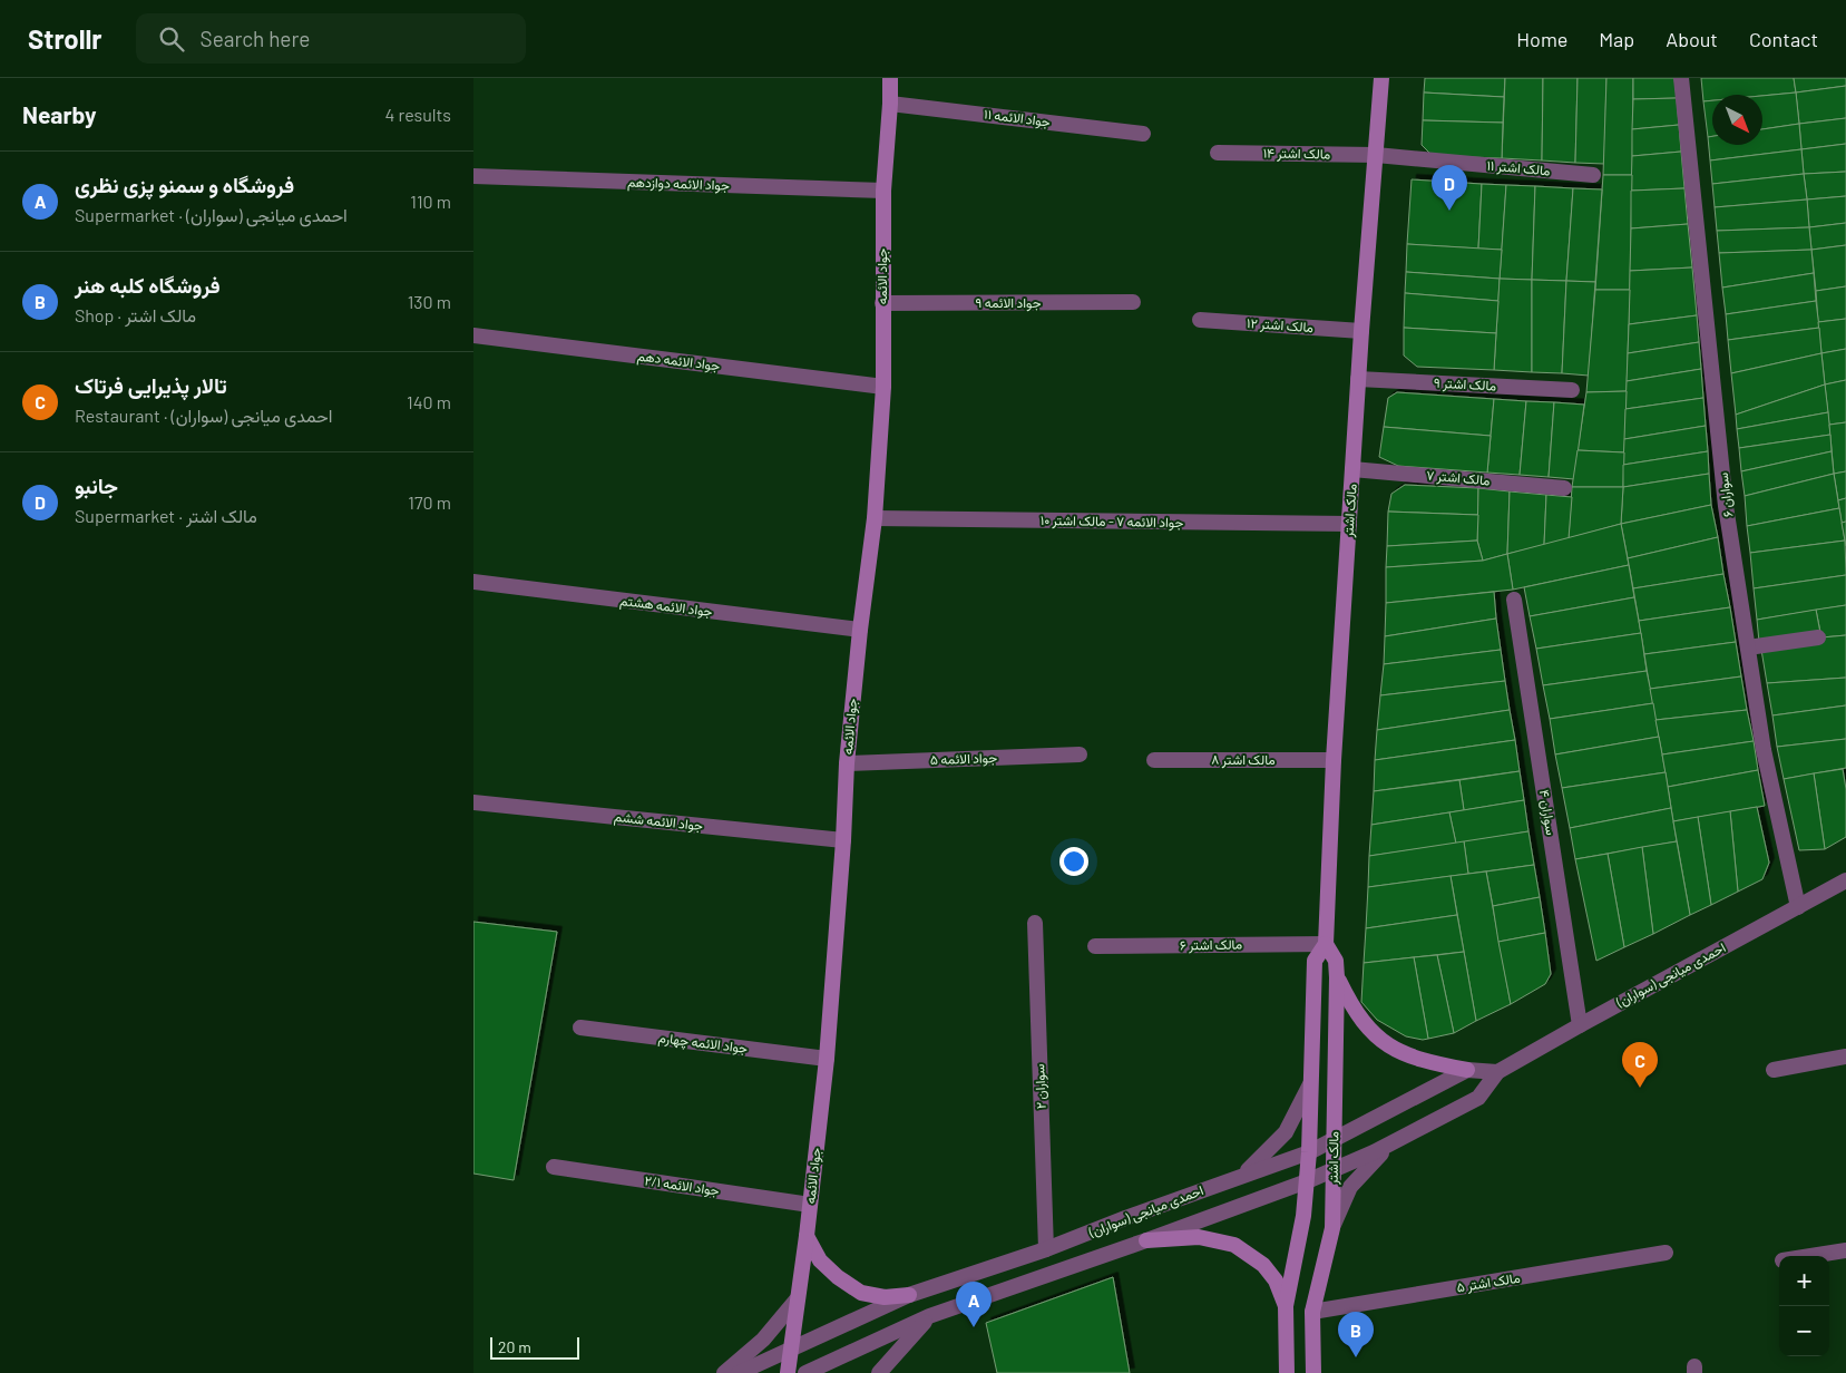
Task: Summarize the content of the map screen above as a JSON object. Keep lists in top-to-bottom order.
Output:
{
  "streets": {
    "main road": ["جواد الائمه", "مالک اشتر"],
    "street": [
      "جواد الائمه ۱۱",
      "مالک اشتر ۱۴",
      "مالک اشتر ۱۱",
      "جواد الائمه دوازدهم",
      "جواد الائمه ۹",
      "مالک اشتر ۱۲",
      "جواد الائمه دهم",
      "مالک اشتر ۹",
      "مالک اشتر ۷",
      "سواران ۶",
      "جواد الائمه ۷ - مالک اشتر ۱۰",
      "جواد الائمه هشتم",
      "جواد الائمه ۵",
      "مالک اشتر ۸",
      "سواران ۴",
      "جواد الائمه ششم",
      "مالک اشتر ۶",
      "احمدی میانجی (سواران)",
      "جواد الائمه چهارم",
      "سواران ۲",
      "جواد الائمه ۲/۱",
      "مالک اشتر ۵"
    ]
  },
  "crossings": [
    ["جواد الائمه ۱۱", "جواد الائمه"],
    ["مالک اشتر ۱۴", "مالک اشتر ۱۱"],
    ["مالک اشتر ۱۴", "مالک اشتر"],
    ["مالک اشتر ۱۱", "مالک اشتر"],
    ["جواد الائمه دوازدهم", "جواد الائمه"],
    ["جواد الائمه", "جواد الائمه ۹"],
    ["جواد الائمه", "جواد الائمه دهم"],
    ["جواد الائمه", "جواد الائمه ۷ - مالک اشتر ۱۰"],
    ["جواد الائمه", "جواد الائمه هشتم"],
    ["جواد الائمه", "جواد الائمه ۵"],
    ["جواد الائمه", "جواد الائمه ششم"],
    ["جواد الائمه", "احمدی میانجی (سواران)"],
    ["جواد الائمه", "جواد الائمه چهارم"],
    ["جواد الائمه", "جواد الائمه ۲/۱"],
    ["مالک اشتر ۱۲", "مالک اشتر"],
    ["مالک اشتر ۹", "مالک اشتر"],
    ["مالک اشتر ۷", "مالک اشتر"],
    ["سواران ۶", "احمدی میانجی (سواران)"],
    ["مالک اشتر", "جواد الائمه ۷ - مالک اشتر ۱۰"],
    ["مالک اشتر", "مالک اشتر ۸"],
    ["مالک اشتر", "مالک اشتر ۶"],
    ["مالک اشتر", "احمدی میانجی (سواران)"],
    ["مالک اشتر", "مالک اشتر ۵"],
    ["سواران ۴", "احمدی میانجی (سواران)"],
    ["احمدی میانجی (سواران)", "سواران ۲"]
  ],
  "scale_bar": "20 m",
  "north": "bottom right",
  "page": {
    "header": "Strollr",
    "search": "Search here",
    "nav": [
      "Home",
      "Map",
      "About",
      "Contact"
    ],
    "heading": ["Nearby", "4 results"],
    "list": [
      {
        "mark": "A",
        "name": "فروشگاه و سمنو پزی نظری",
        "note": "Supermarket · احمدی میانجی (سواران)",
        "value": "110 m"
      },
      {
        "mark": "B",
        "name": "فروشگاه کلبه هنر",
        "note": "Shop · مالک اشتر",
        "value": "130 m"
      },
      {
        "mark": "C",
        "name": "تالار پذیرایی فرتاک",
        "note": "Restaurant · احمدی میانجی (سواران)",
        "value": "140 m"
      },
      {
        "mark": "D",
        "name": "جانبو",
        "note": "Supermarket · مالک اشتر",
        "value": "170 m"
      }
    ],
    "pins": [
      "D",
      "C",
      "A",
      "B"
    ],
    "map_buttons": ["+", "−"],
    "scale": "20 m"
  }
}
